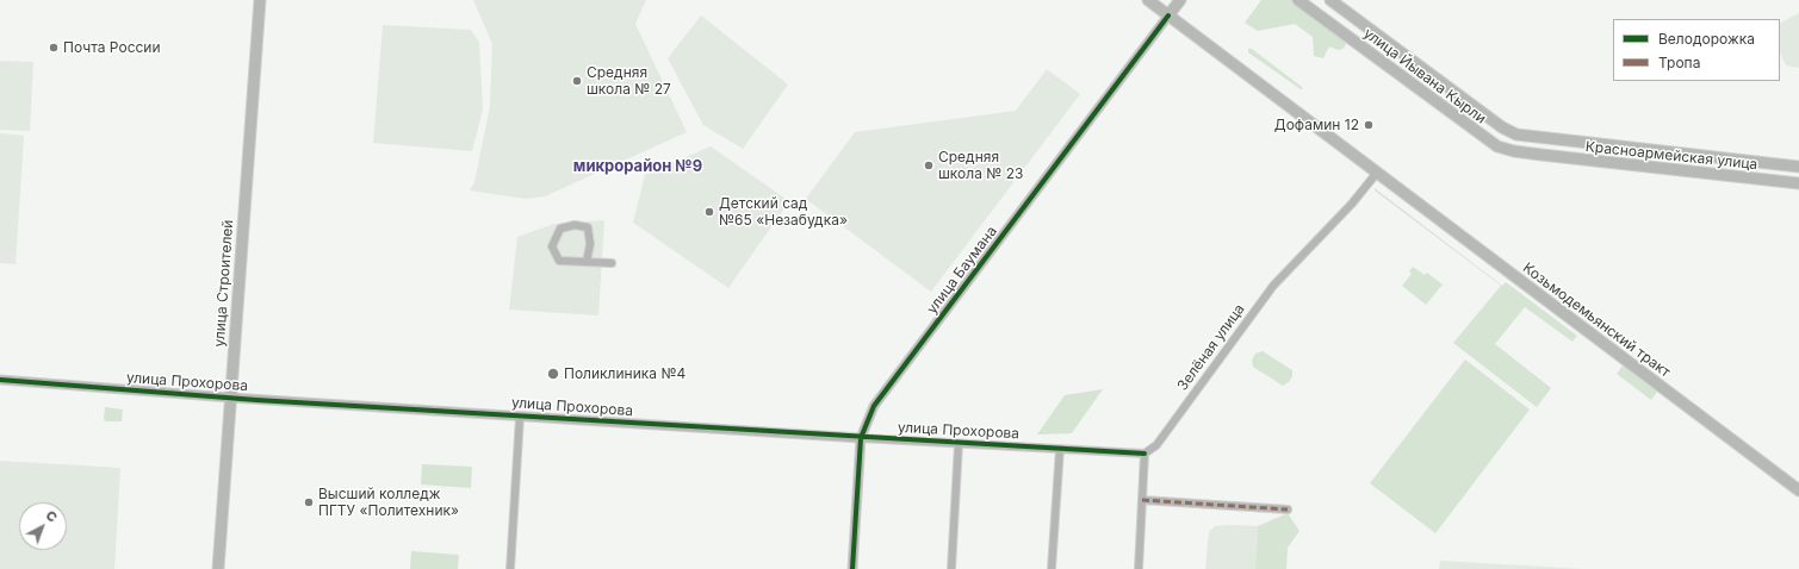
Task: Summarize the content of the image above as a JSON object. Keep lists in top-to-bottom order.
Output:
{
  "streets": {
    "main road": [
      "улица Йывана Кырли",
      "Красноармейская улица",
      "улица Баумана",
      "улица Строителей",
      "Козьмодемьянский тракт"
    ],
    "street": ["Зелёная улица", "улица Прохорова"]
  },
  "crossings": [
    ["улица Йывана Кырли", "Красноармейская улица"],
    ["улица Баумана", "улица Прохорова"],
    ["улица Строителей", "улица Прохорова"],
    ["Козьмодемьянский тракт", "Зелёная улица"],
    ["Зелёная улица", "улица Прохорова"]
  ],
  "districts": ["микрорайон №9"],
  "places": [
    "Почта России",
    "Средняя школа № 27",
    "Дофамин 12",
    "Средняя школа № 23",
    "Детский сад №65 «Незабудка»",
    "Поликлиника №4",
    "Высший колледж ПГТУ «Политехник»"
  ],
  "legend": ["Велодорожка", "Тропа"],
  "north": "top right"
}
